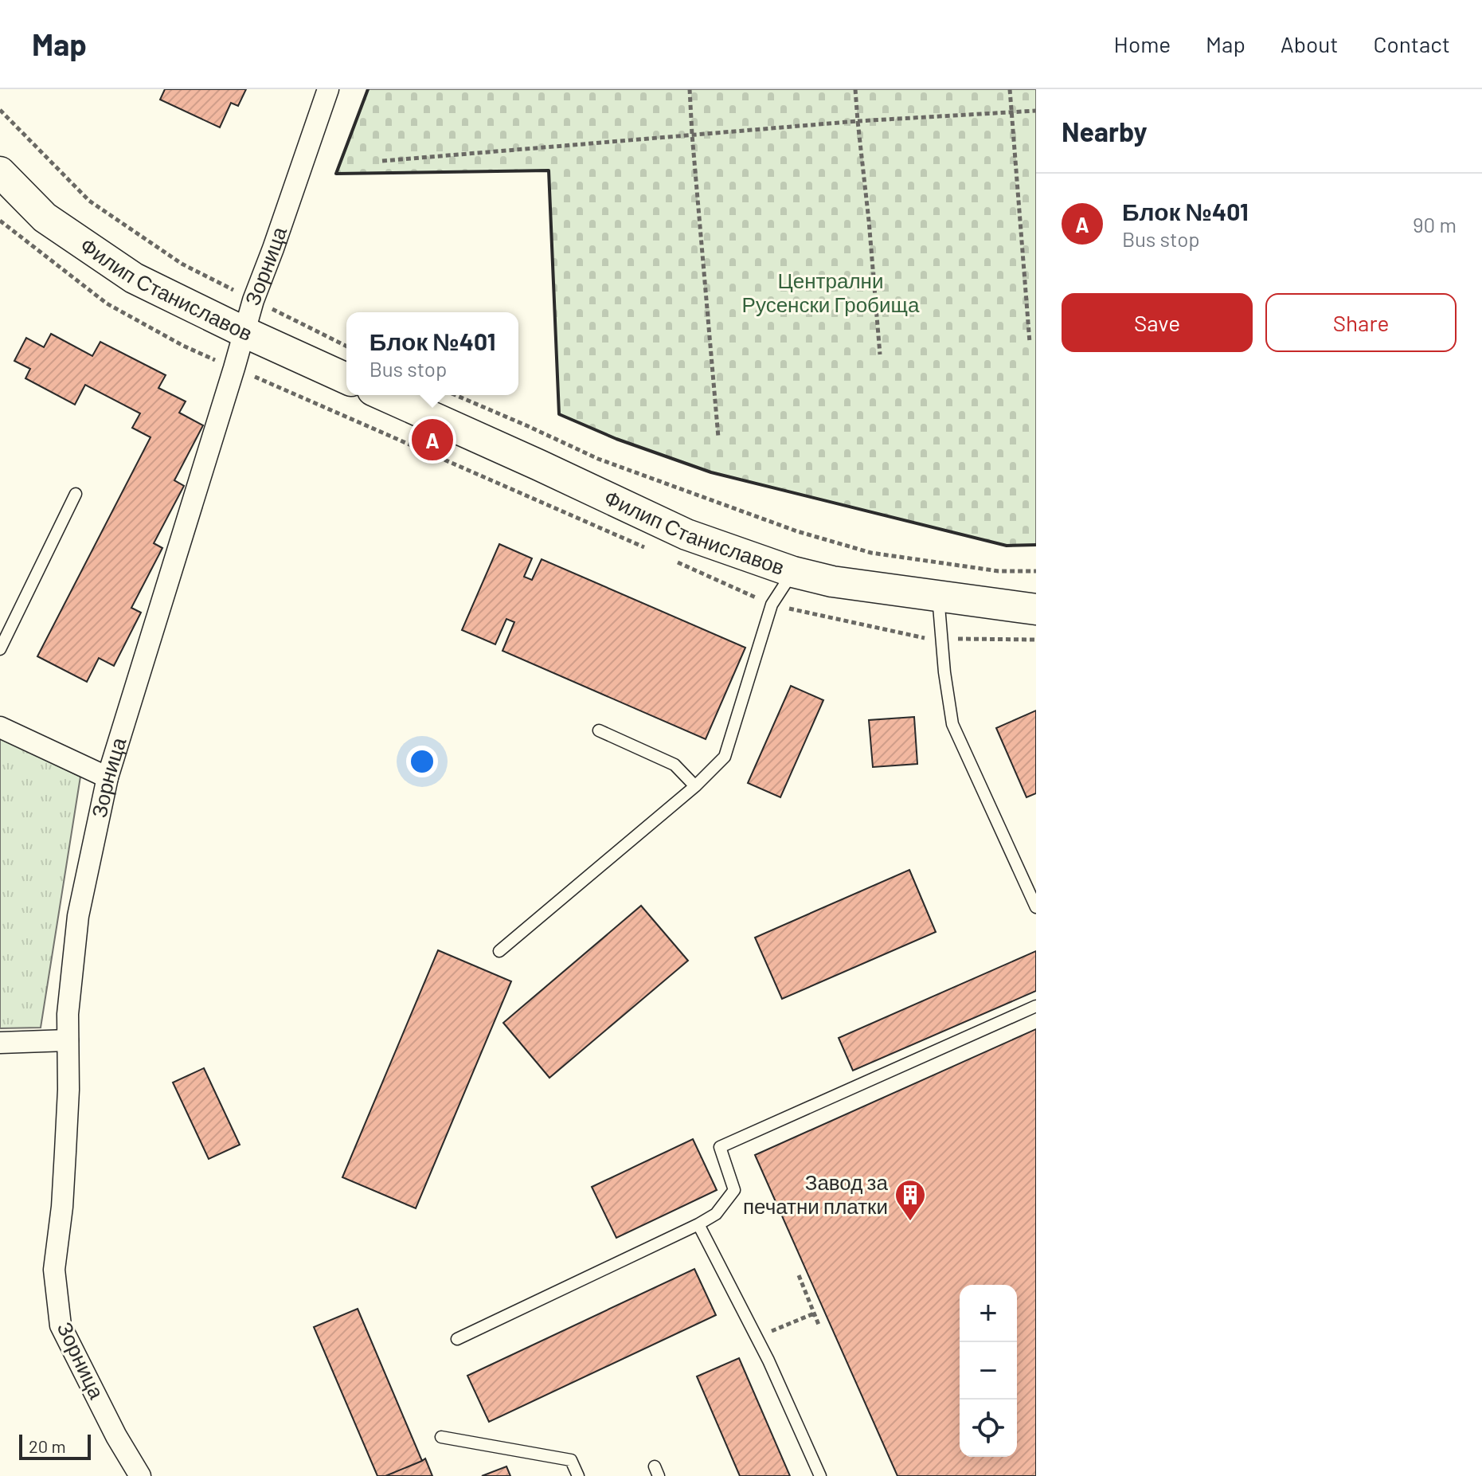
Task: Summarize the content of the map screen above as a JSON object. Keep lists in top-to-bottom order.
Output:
{
  "streets": {
    "main road": ["Филип Станиславов"],
    "street": ["Зорница"]
  },
  "crossings": [
    ["Зорница", "Филип Станиславов"]
  ],
  "parks": ["Централни Русенски Гробища"],
  "places": {
    "building": ["Завод за печатни платки"]
  },
  "scale_bar": "20 m",
  "page": {
    "header": "Map",
    "nav": [
      "Home",
      "Map",
      "About",
      "Contact"
    ],
    "heading": "Nearby",
    "list": [
      {
        "mark": "A",
        "name": "Блок №401",
        "note": "Bus stop",
        "value": "90 m"
      }
    ],
    "buttons": ["Save", "Share"],
    "popup": ["Блок №401", "Bus stop"],
    "pins": "A",
    "map_buttons": ["+", "−"],
    "scale": "20 m"
  }
}
